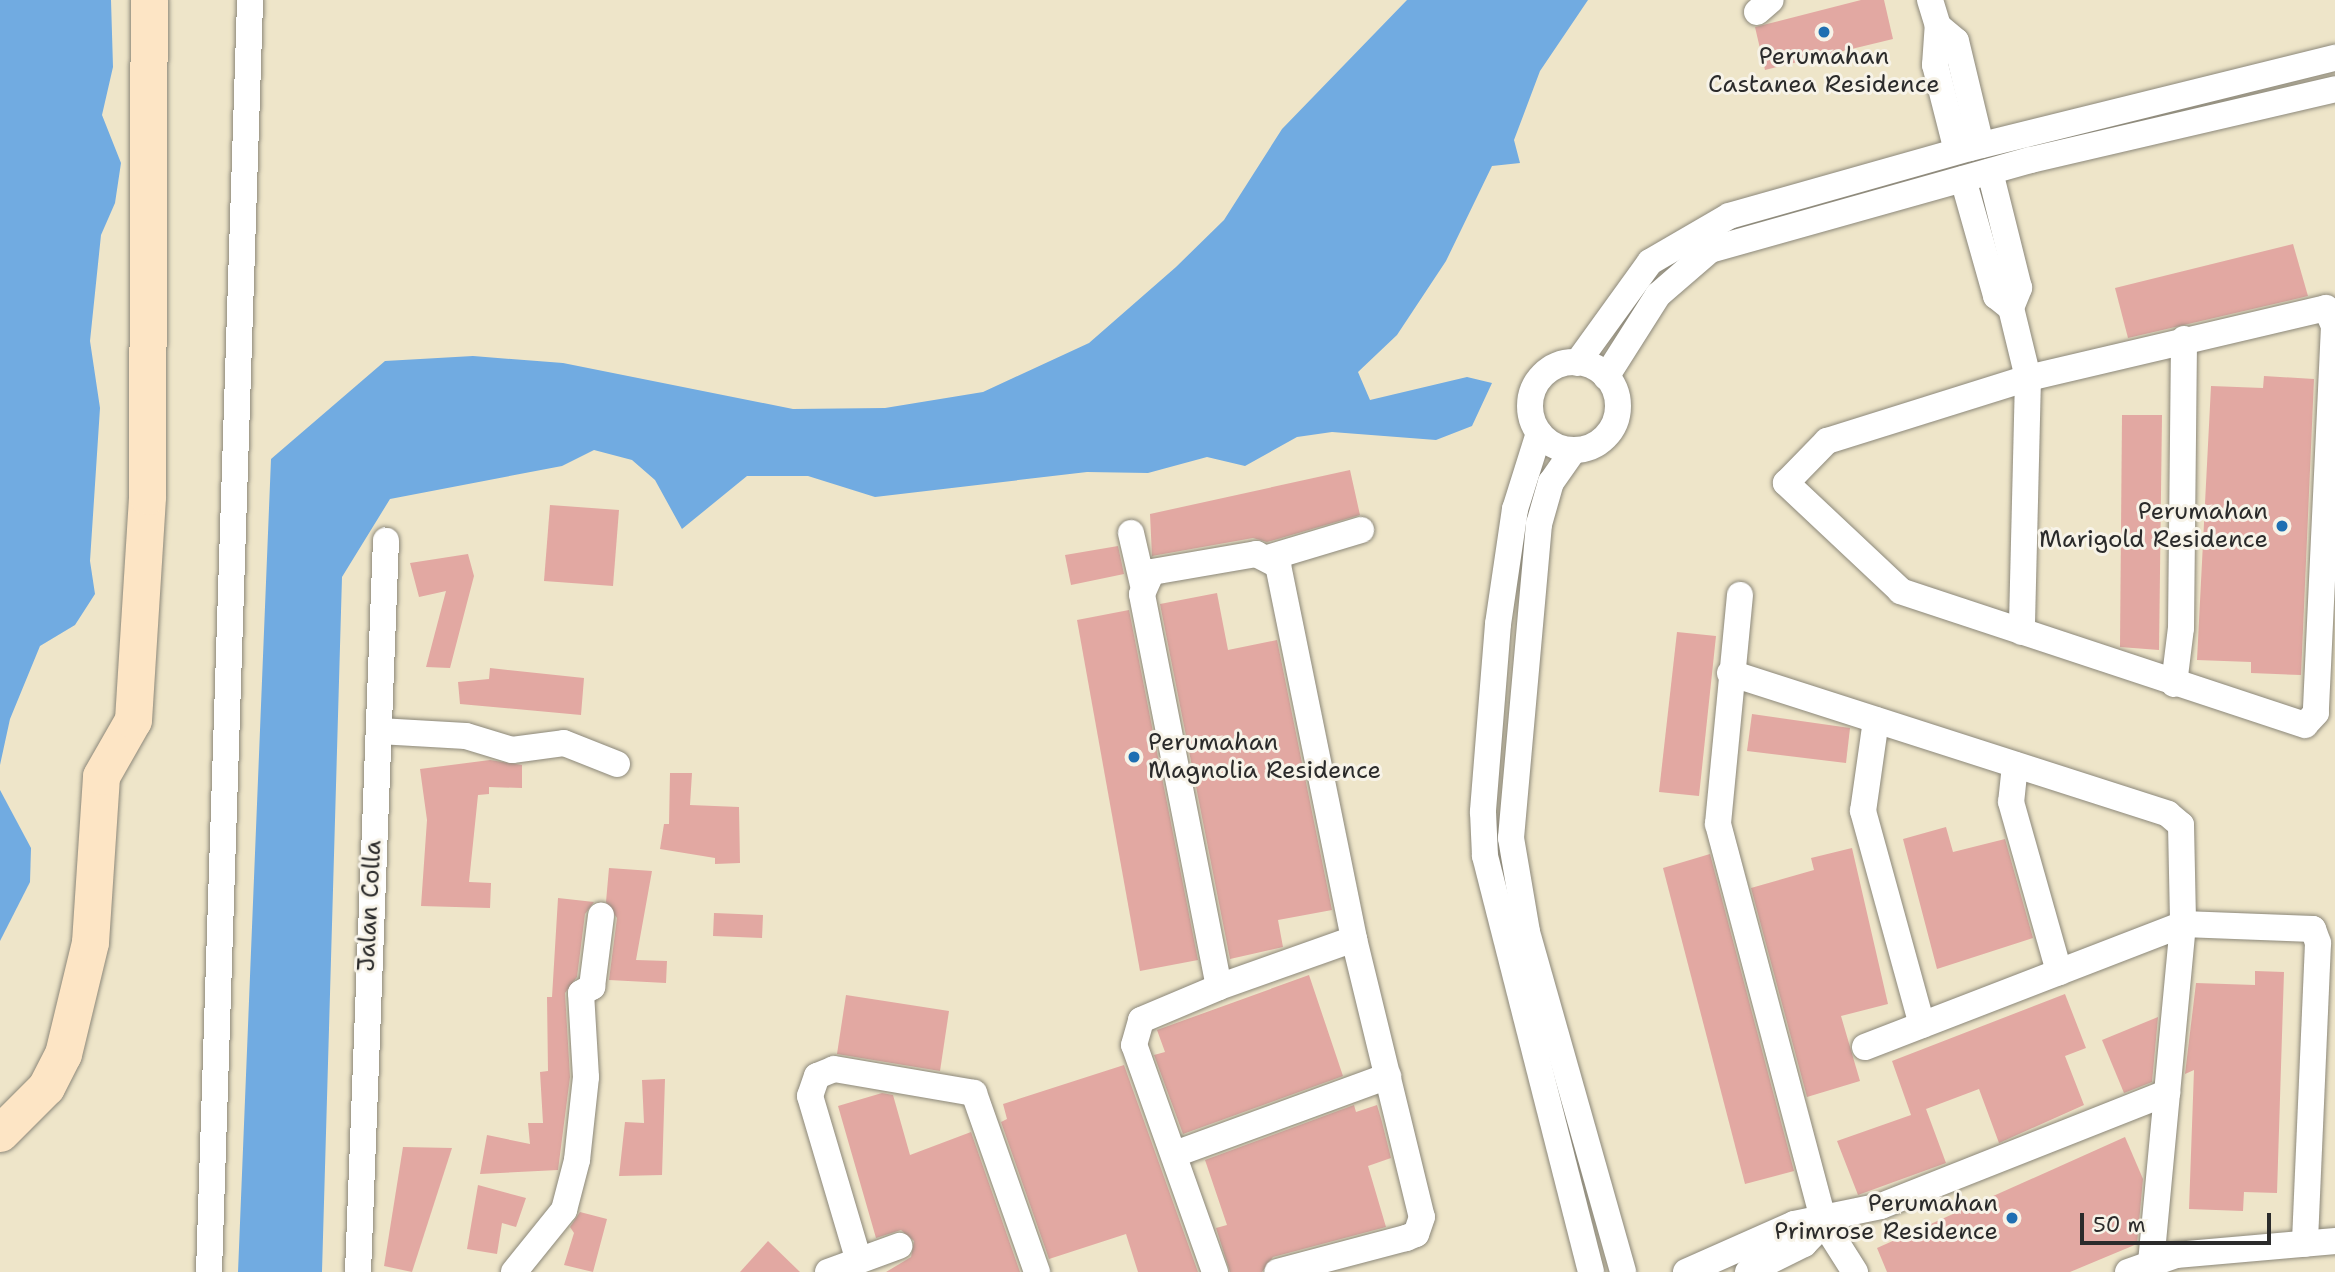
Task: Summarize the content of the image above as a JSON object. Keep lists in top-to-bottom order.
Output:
{
  "streets": {
    "street": ["Jalan Colla"]
  },
  "places": [
    "Perumahan Castanea Residence",
    "Perumahan Marigold Residence",
    "Perumahan Magnolia Residence",
    "Perumahan Primrose Residence"
  ],
  "scale_bar": "50 m"
}
